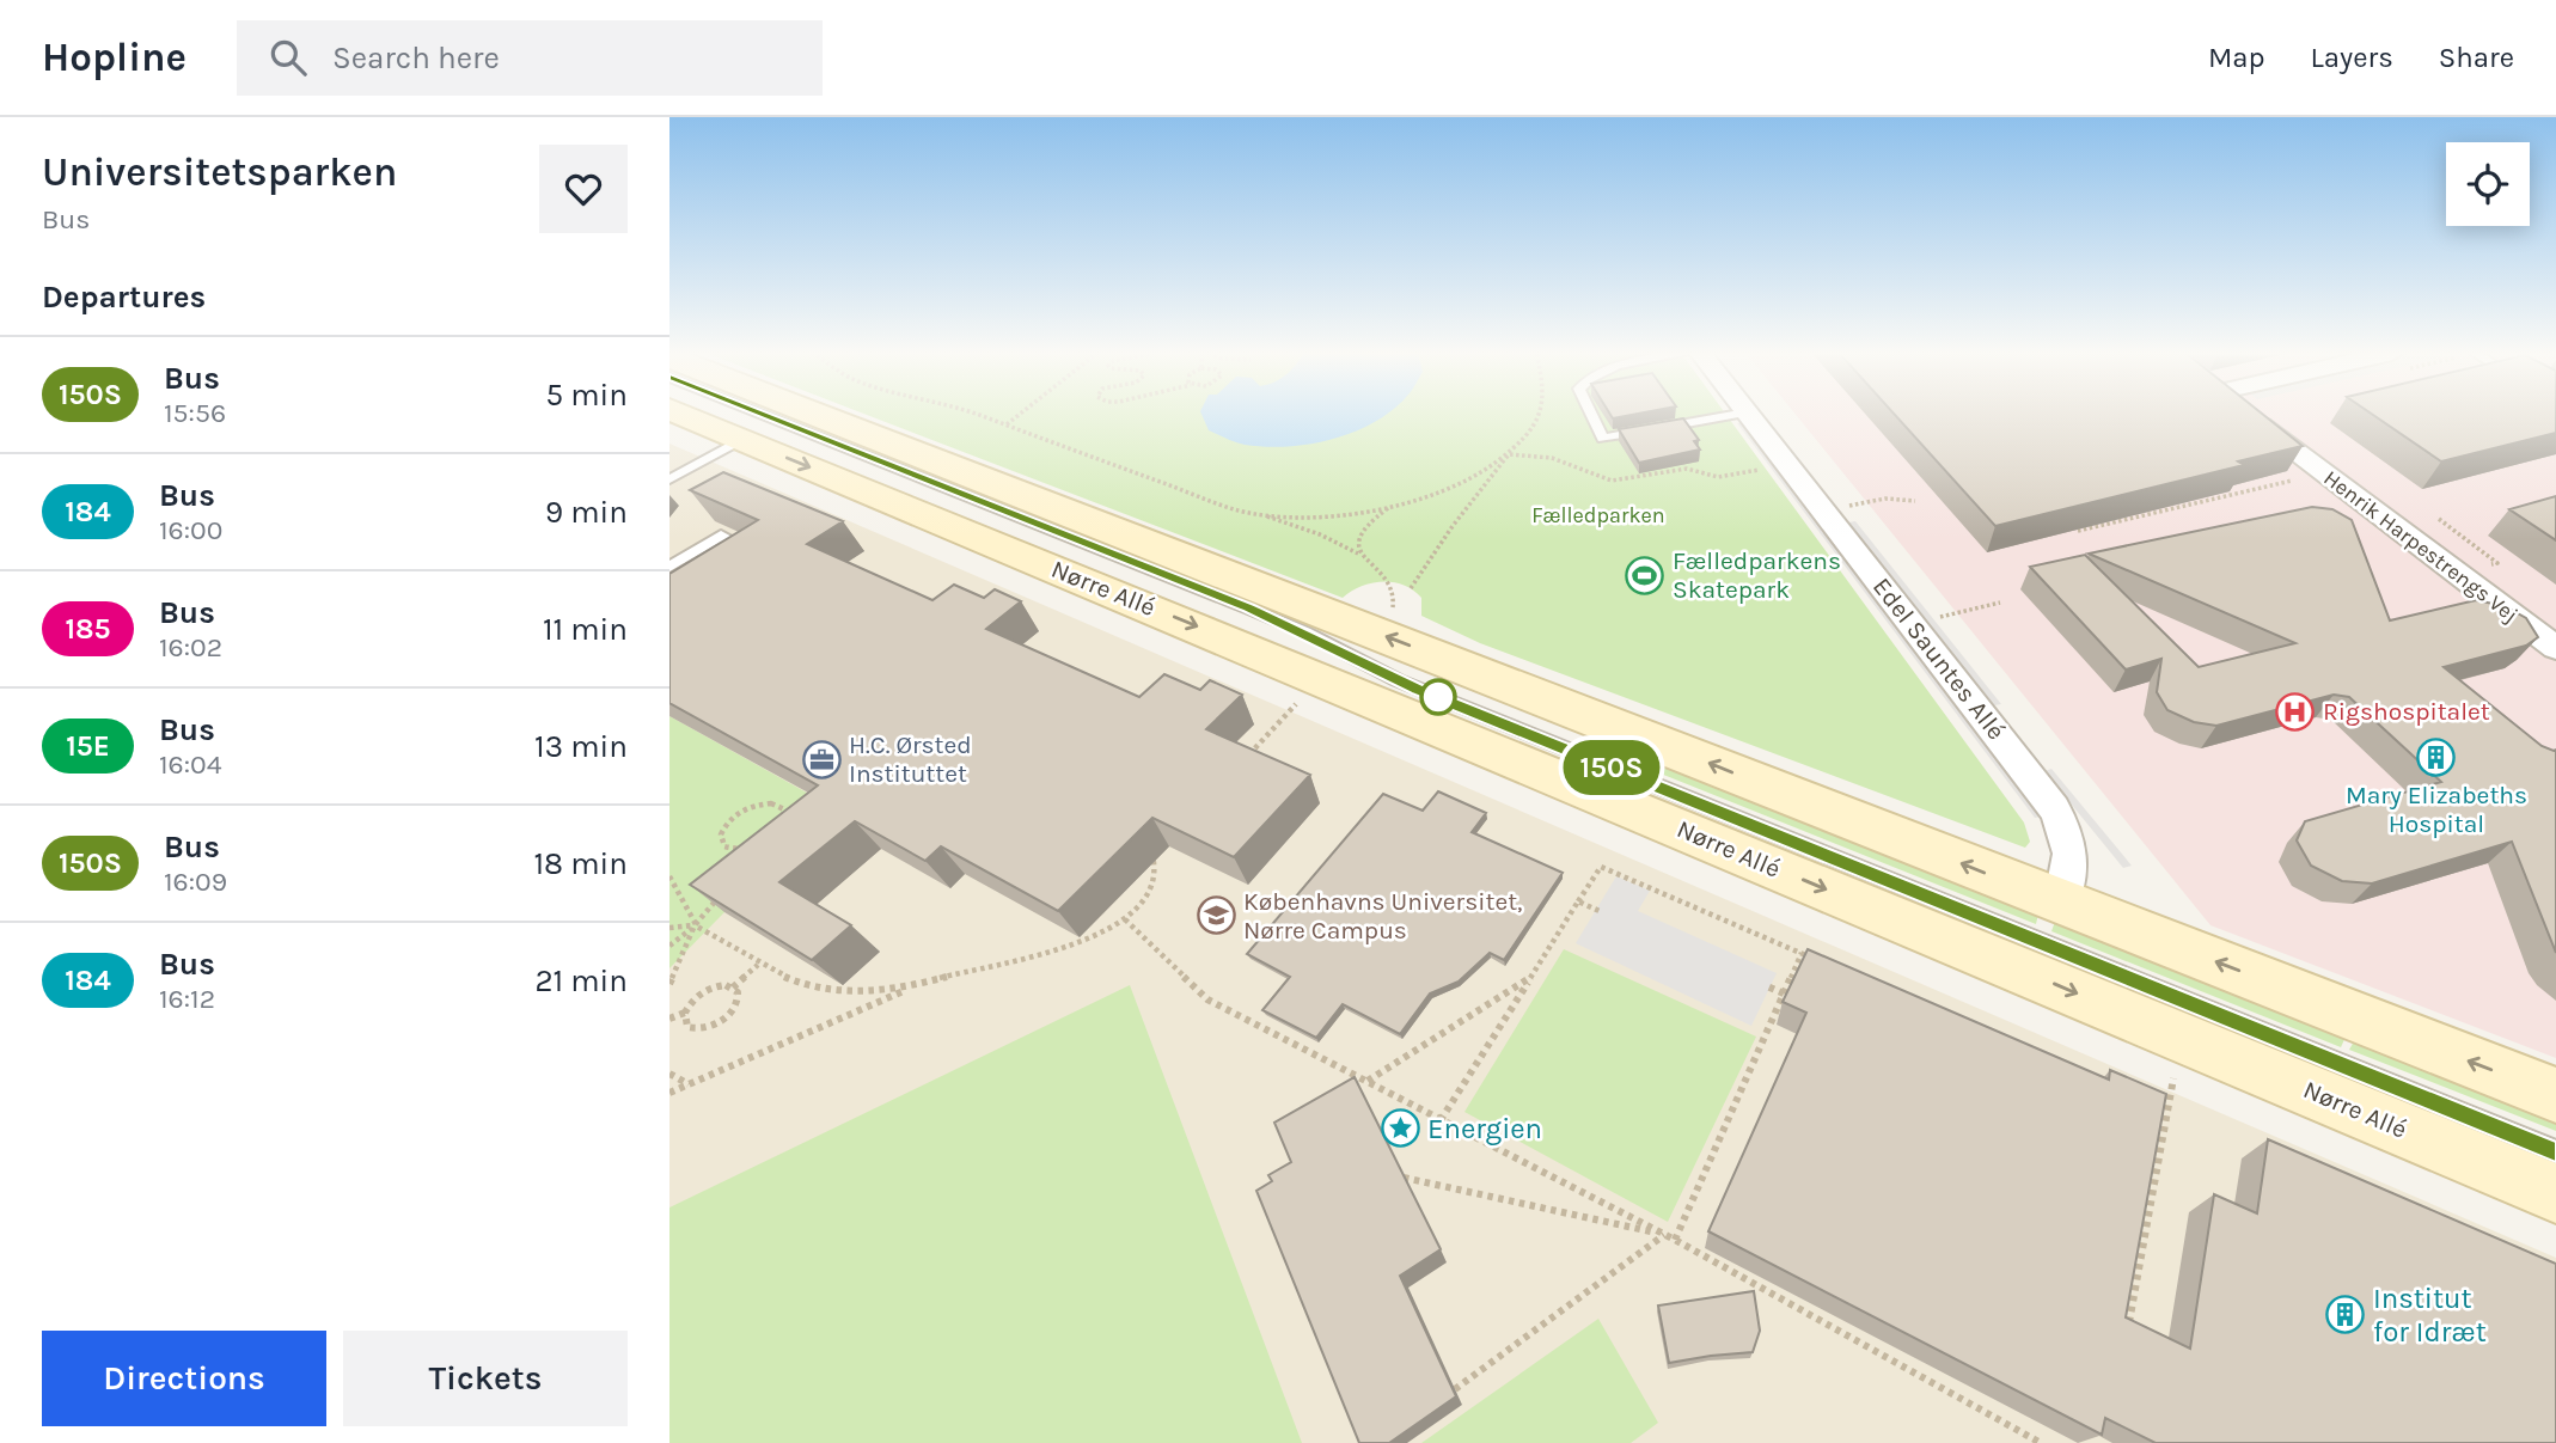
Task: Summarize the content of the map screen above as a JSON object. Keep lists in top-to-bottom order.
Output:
{
  "streets": {
    "street": ["Henrik Harpestrengs Vej", "Nørre Allé", "Edel Sauntes Allé"]
  },
  "parks": ["Fælledparken"],
  "places": {
    "sports": ["Fælledparkens Skatepark"],
    "hospital": ["Rigshospitalet"],
    "building": ["Mary Elizabeths Hospital", "Institut for Idræt"],
    "office": ["H.C. Ørsted Instituttet"],
    "school or university": ["Københavns Universitet, Nørre Campus"],
    "place": ["Energien"]
  },
  "lines": ["bus line 150S"],
  "page": {
    "header": "Hopline",
    "search": "Search here",
    "nav": ["Map", "Layers", "Share"],
    "heading": [
      ["Universitetsparken", "Bus"],
      "Departures"
    ],
    "on_map": "150S",
    "list": [
      {
        "mark": "150S",
        "name": "Bus",
        "note": "15:56",
        "value": "5 min"
      },
      {
        "mark": "184",
        "name": "Bus",
        "note": "16:00",
        "value": "9 min"
      },
      {
        "mark": "185",
        "name": "Bus",
        "note": "16:02",
        "value": "11 min"
      },
      {
        "mark": "15E",
        "name": "Bus",
        "note": "16:04",
        "value": "13 min"
      },
      {
        "mark": "150S",
        "name": "Bus",
        "note": "16:09",
        "value": "18 min"
      },
      {
        "mark": "184",
        "name": "Bus",
        "note": "16:12",
        "value": "21 min"
      }
    ],
    "buttons": ["Directions", "Tickets"]
  }
}
